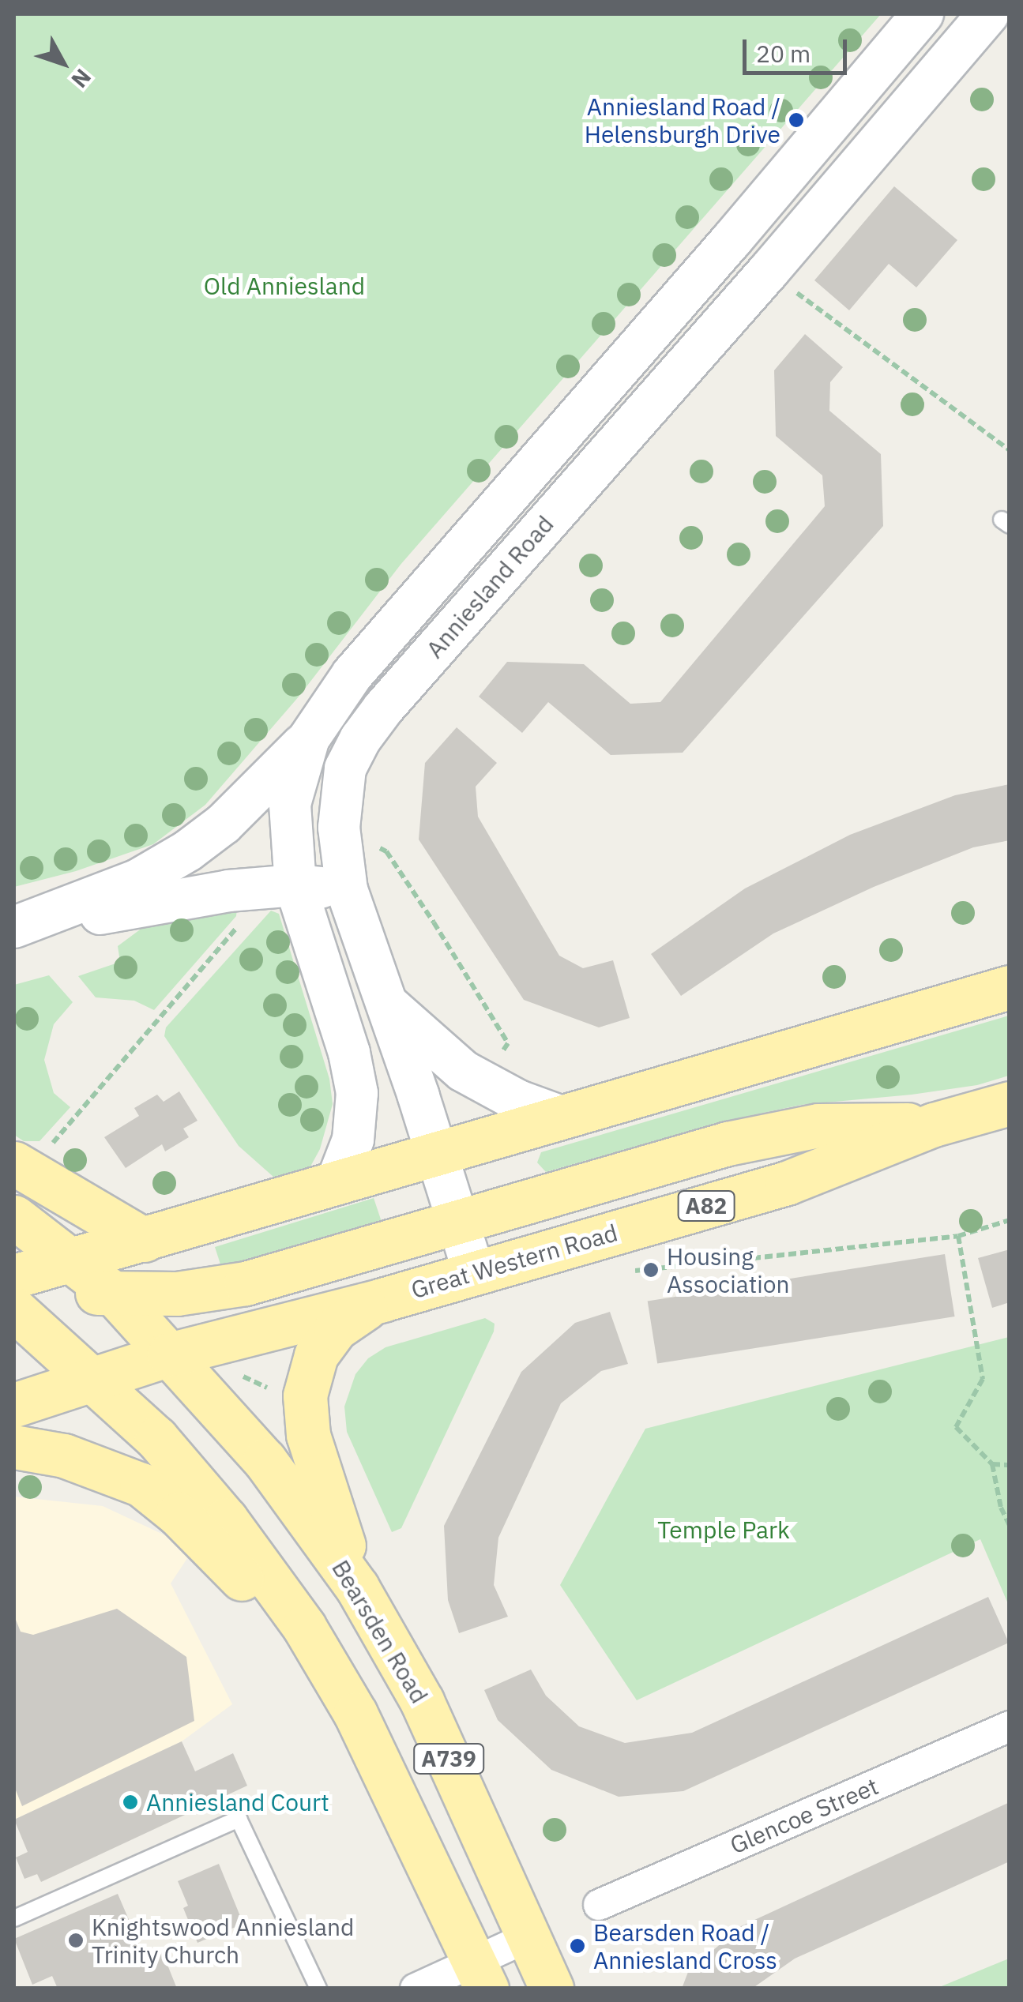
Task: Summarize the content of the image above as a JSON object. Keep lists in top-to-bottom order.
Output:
{
  "streets": {
    "main road": [
      "A82",
      "Great Western Road",
      "Bearsden Road",
      "A739"
    ],
    "street": ["Anniesland Road", "Glencoe Street"]
  },
  "crossings": [
    ["Anniesland Road", "Great Western Road"],
    ["Great Western Road", "Bearsden Road"],
    ["Great Western Road", "A739"],
    ["Bearsden Road", "A739"]
  ],
  "parks": ["Old Anniesland", "Temple Park"],
  "places": [
    "Anniesland Road / Helensburgh Drive",
    "Housing Association",
    "Anniesland Court",
    "Knightswood Anniesland Trinity Church",
    "Bearsden Road / Anniesland Cross"
  ],
  "scale_bar": "20 m",
  "north": "bottom right"
}
